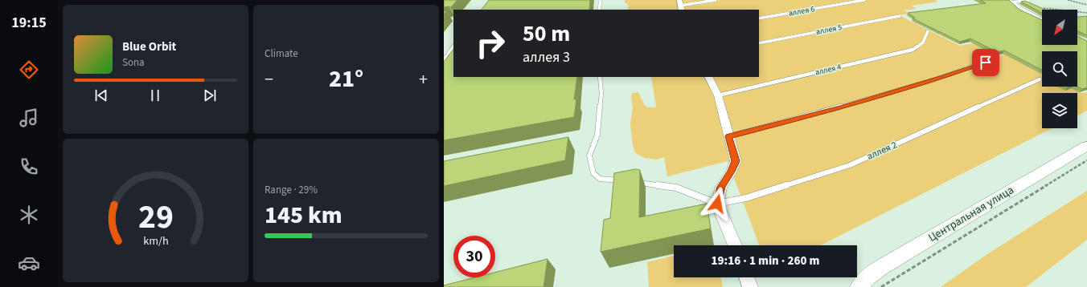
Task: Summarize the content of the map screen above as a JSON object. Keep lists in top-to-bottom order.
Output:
{
  "streets": {
    "street": ["Центральная улица"],
    "lane": [
      "аллея 6",
      "аллея 5",
      "аллея 4",
      "аллея 2"
    ]
  },
  "north": "bottom left",
  "page": {
    "tabs": "19:15",
    "tile": [
      "Climate",
      ["Range · 29%", "145 km"]
    ],
    "turn": ["50 m", "аллея 3"],
    "song": ["Blue Orbit", "Sona"],
    "heat": ["−", "21°", "+"],
    "limit": "30",
    "trip": "19:16 · 1 min · 260 m",
    "gauge": ["29", "km/h"]
  }
}
